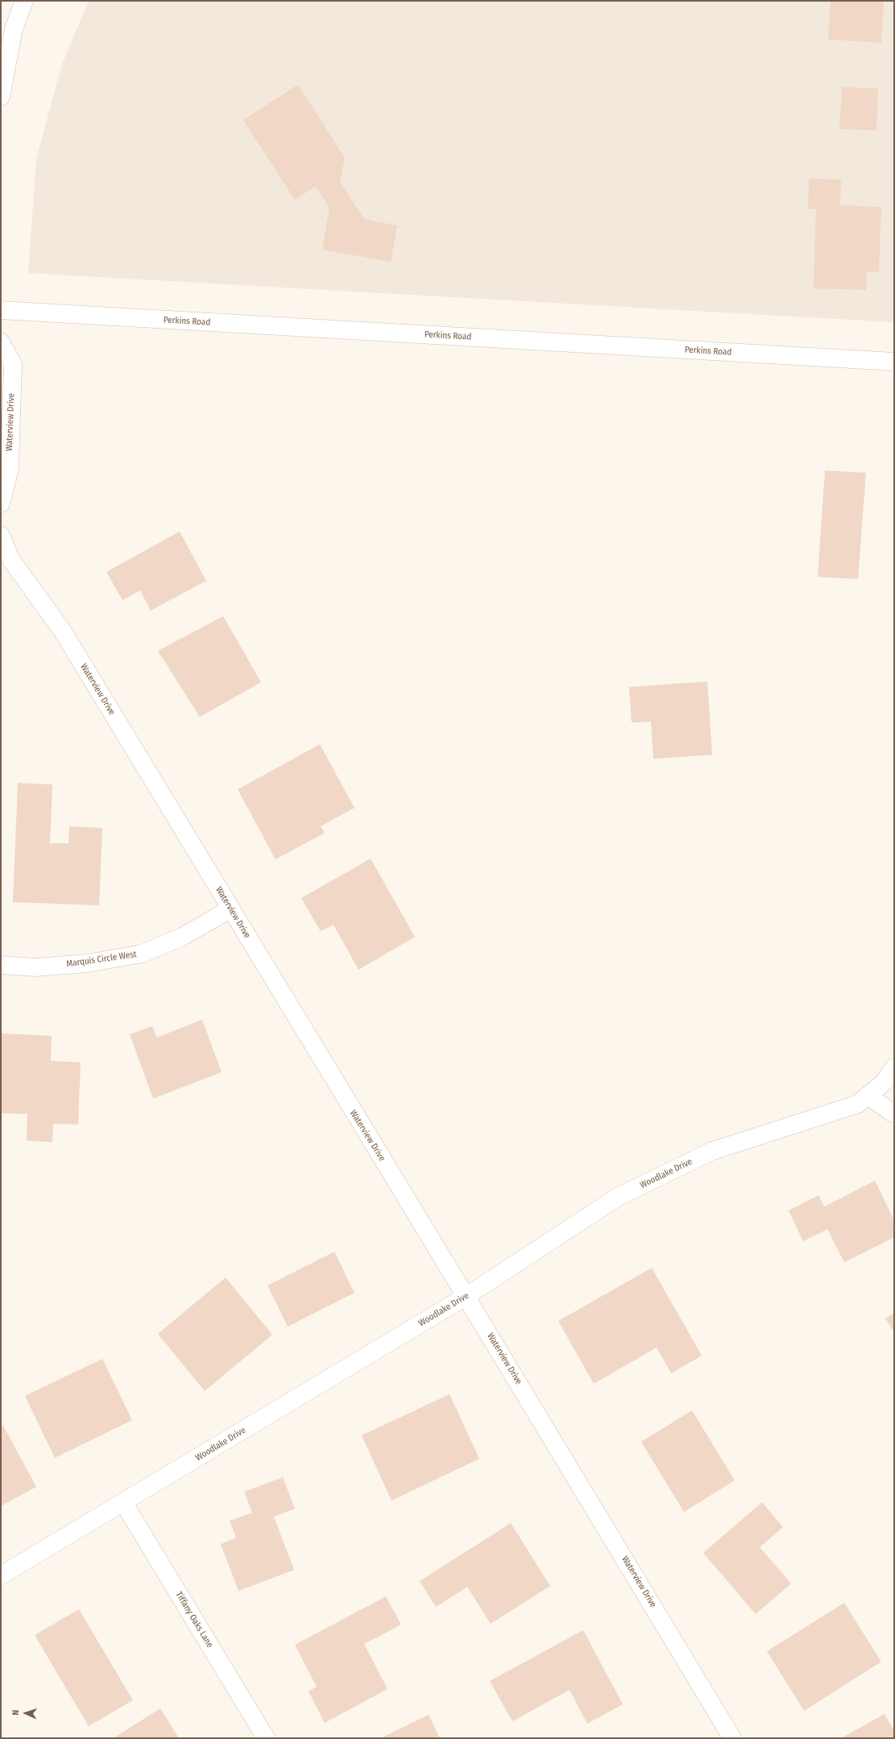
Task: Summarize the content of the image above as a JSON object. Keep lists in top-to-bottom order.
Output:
{
  "streets": {
    "street": [
      "Perkins Road",
      "Waterview Drive",
      "Marquis Circle West",
      "Woodlake Drive",
      "Tiffany Oaks Lane"
    ]
  },
  "crossings": [
    ["Waterview Drive", "Marquis Circle West"],
    ["Waterview Drive", "Woodlake Drive"],
    ["Woodlake Drive", "Tiffany Oaks Lane"]
  ],
  "north": "left"
}
